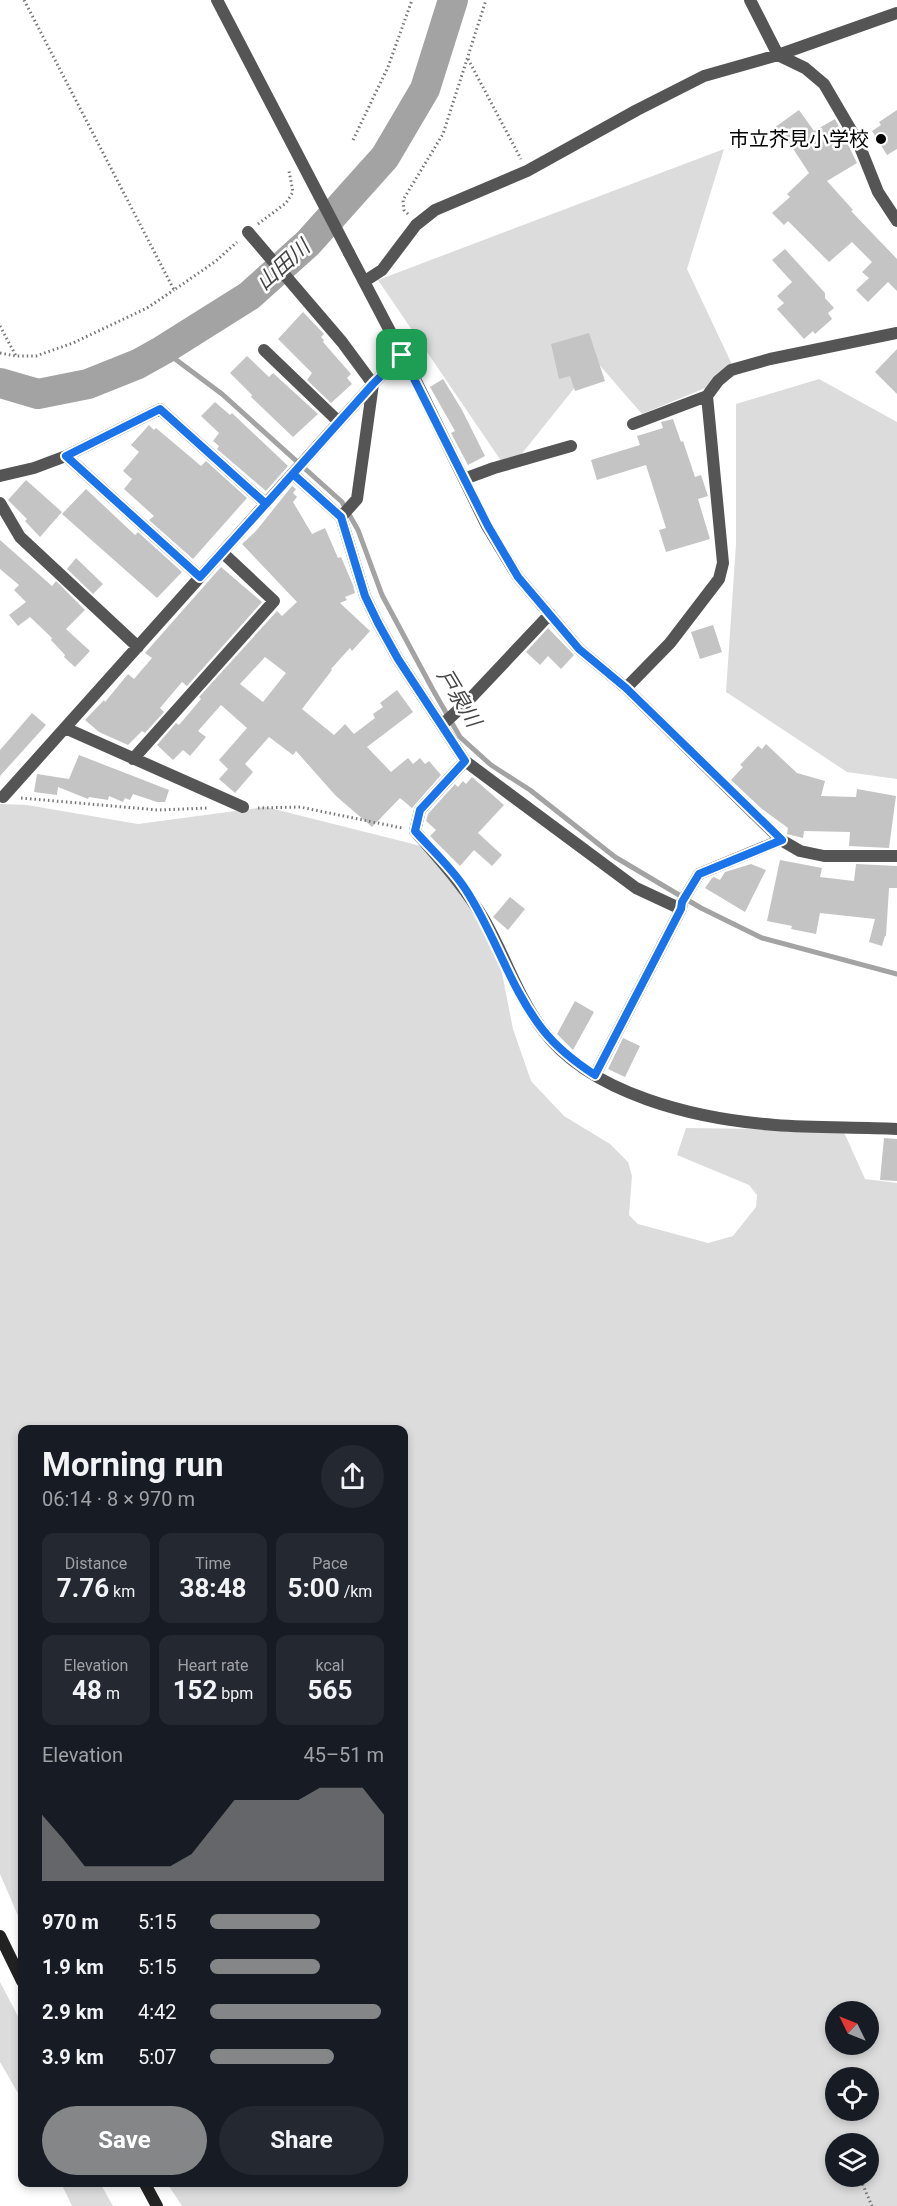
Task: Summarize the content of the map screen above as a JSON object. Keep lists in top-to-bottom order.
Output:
{
  "water": ["山田川", "戸泉川"],
  "places": ["市立芥見小学校"],
  "north": "top left",
  "page": {
    "heading": ["Morning run", "06:14 · 8 × 970 m"],
    "stats": [
      ["Distance", "7.76 km"],
      ["Time", "38:48"],
      ["Pace", "5:00 /km"],
      ["Elevation", "48 m"],
      ["Heart rate", "152 bpm"],
      ["kcal", "565"]
    ],
    "chart": ["Elevation", "45–51 m"],
    "list": [
      {
        "name": "970 m",
        "note": "5:15"
      },
      {
        "name": "1.9 km",
        "note": "5:15"
      },
      {
        "name": "2.9 km",
        "note": "4:42"
      },
      {
        "name": "3.9 km",
        "note": "5:07"
      }
    ],
    "buttons": ["Save", "Share"]
  }
}
